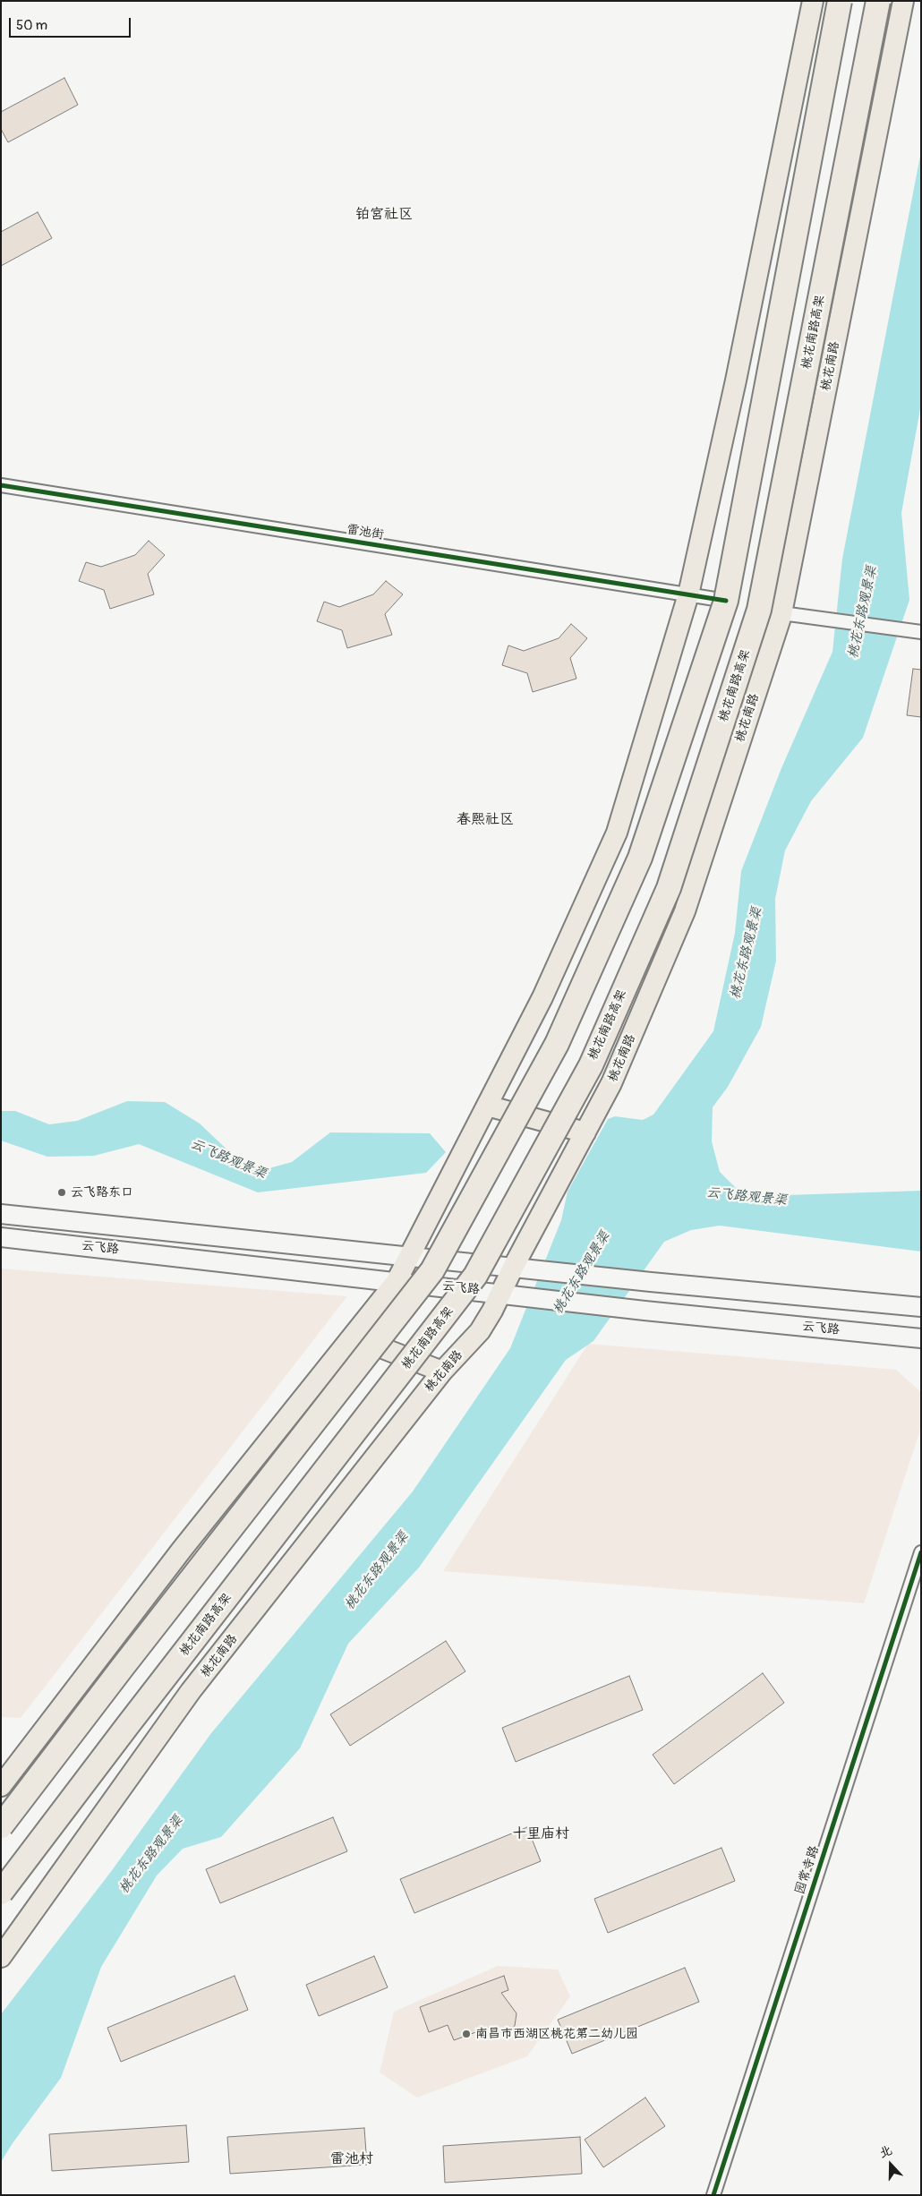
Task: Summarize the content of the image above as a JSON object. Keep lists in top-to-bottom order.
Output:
{
  "streets": {
    "highway": ["桃花南路高架"],
    "main road": ["桃花南路", "云飞路"],
    "street": ["雷池街", "园常寺路"]
  },
  "crossings": [
    ["桃花南路", "云飞路"]
  ],
  "districts": [
    "铂宫社区",
    "春熙社区",
    "十里庙村",
    "雷池村"
  ],
  "water": ["桃花东路观景渠", "云飞路观景渠"],
  "places": ["云飞路东口", "南昌市西湖区桃花第二幼儿园"],
  "scale_bar": "50 m",
  "north": "top"
}
